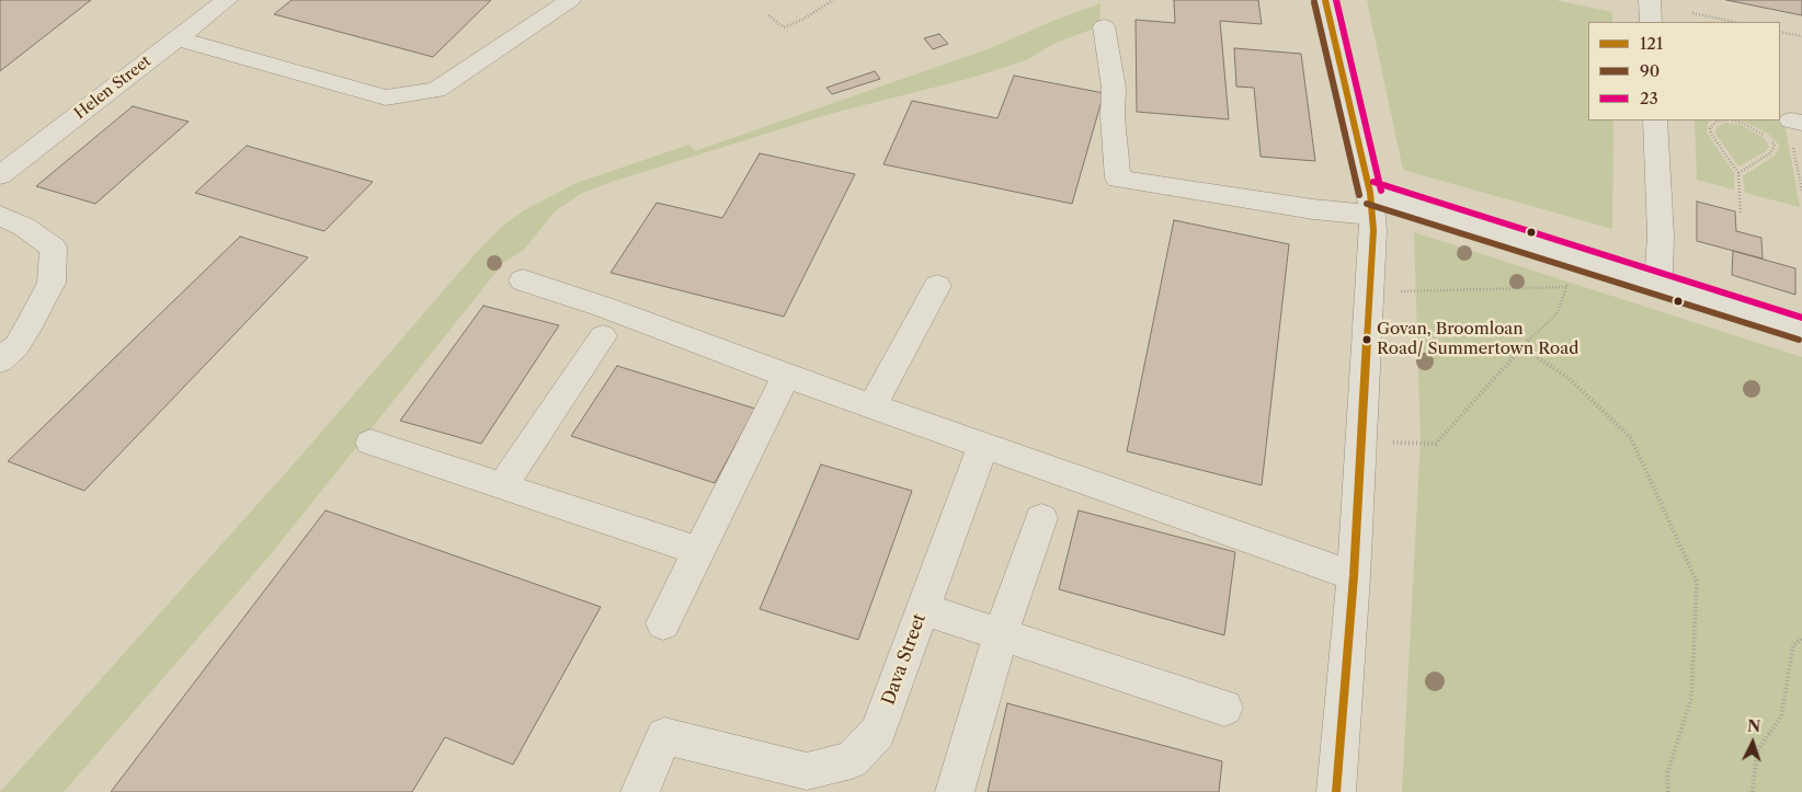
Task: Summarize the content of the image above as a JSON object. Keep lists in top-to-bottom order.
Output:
{
  "streets": {
    "street": ["Helen Street", "Dava Street"]
  },
  "places": ["Govan, Broomloan Road/ Summertown Road"],
  "lines": ["transit line 121", "transit line 23", "transit line 90"],
  "legend": ["121", "90", "23"],
  "north": "top"
}
